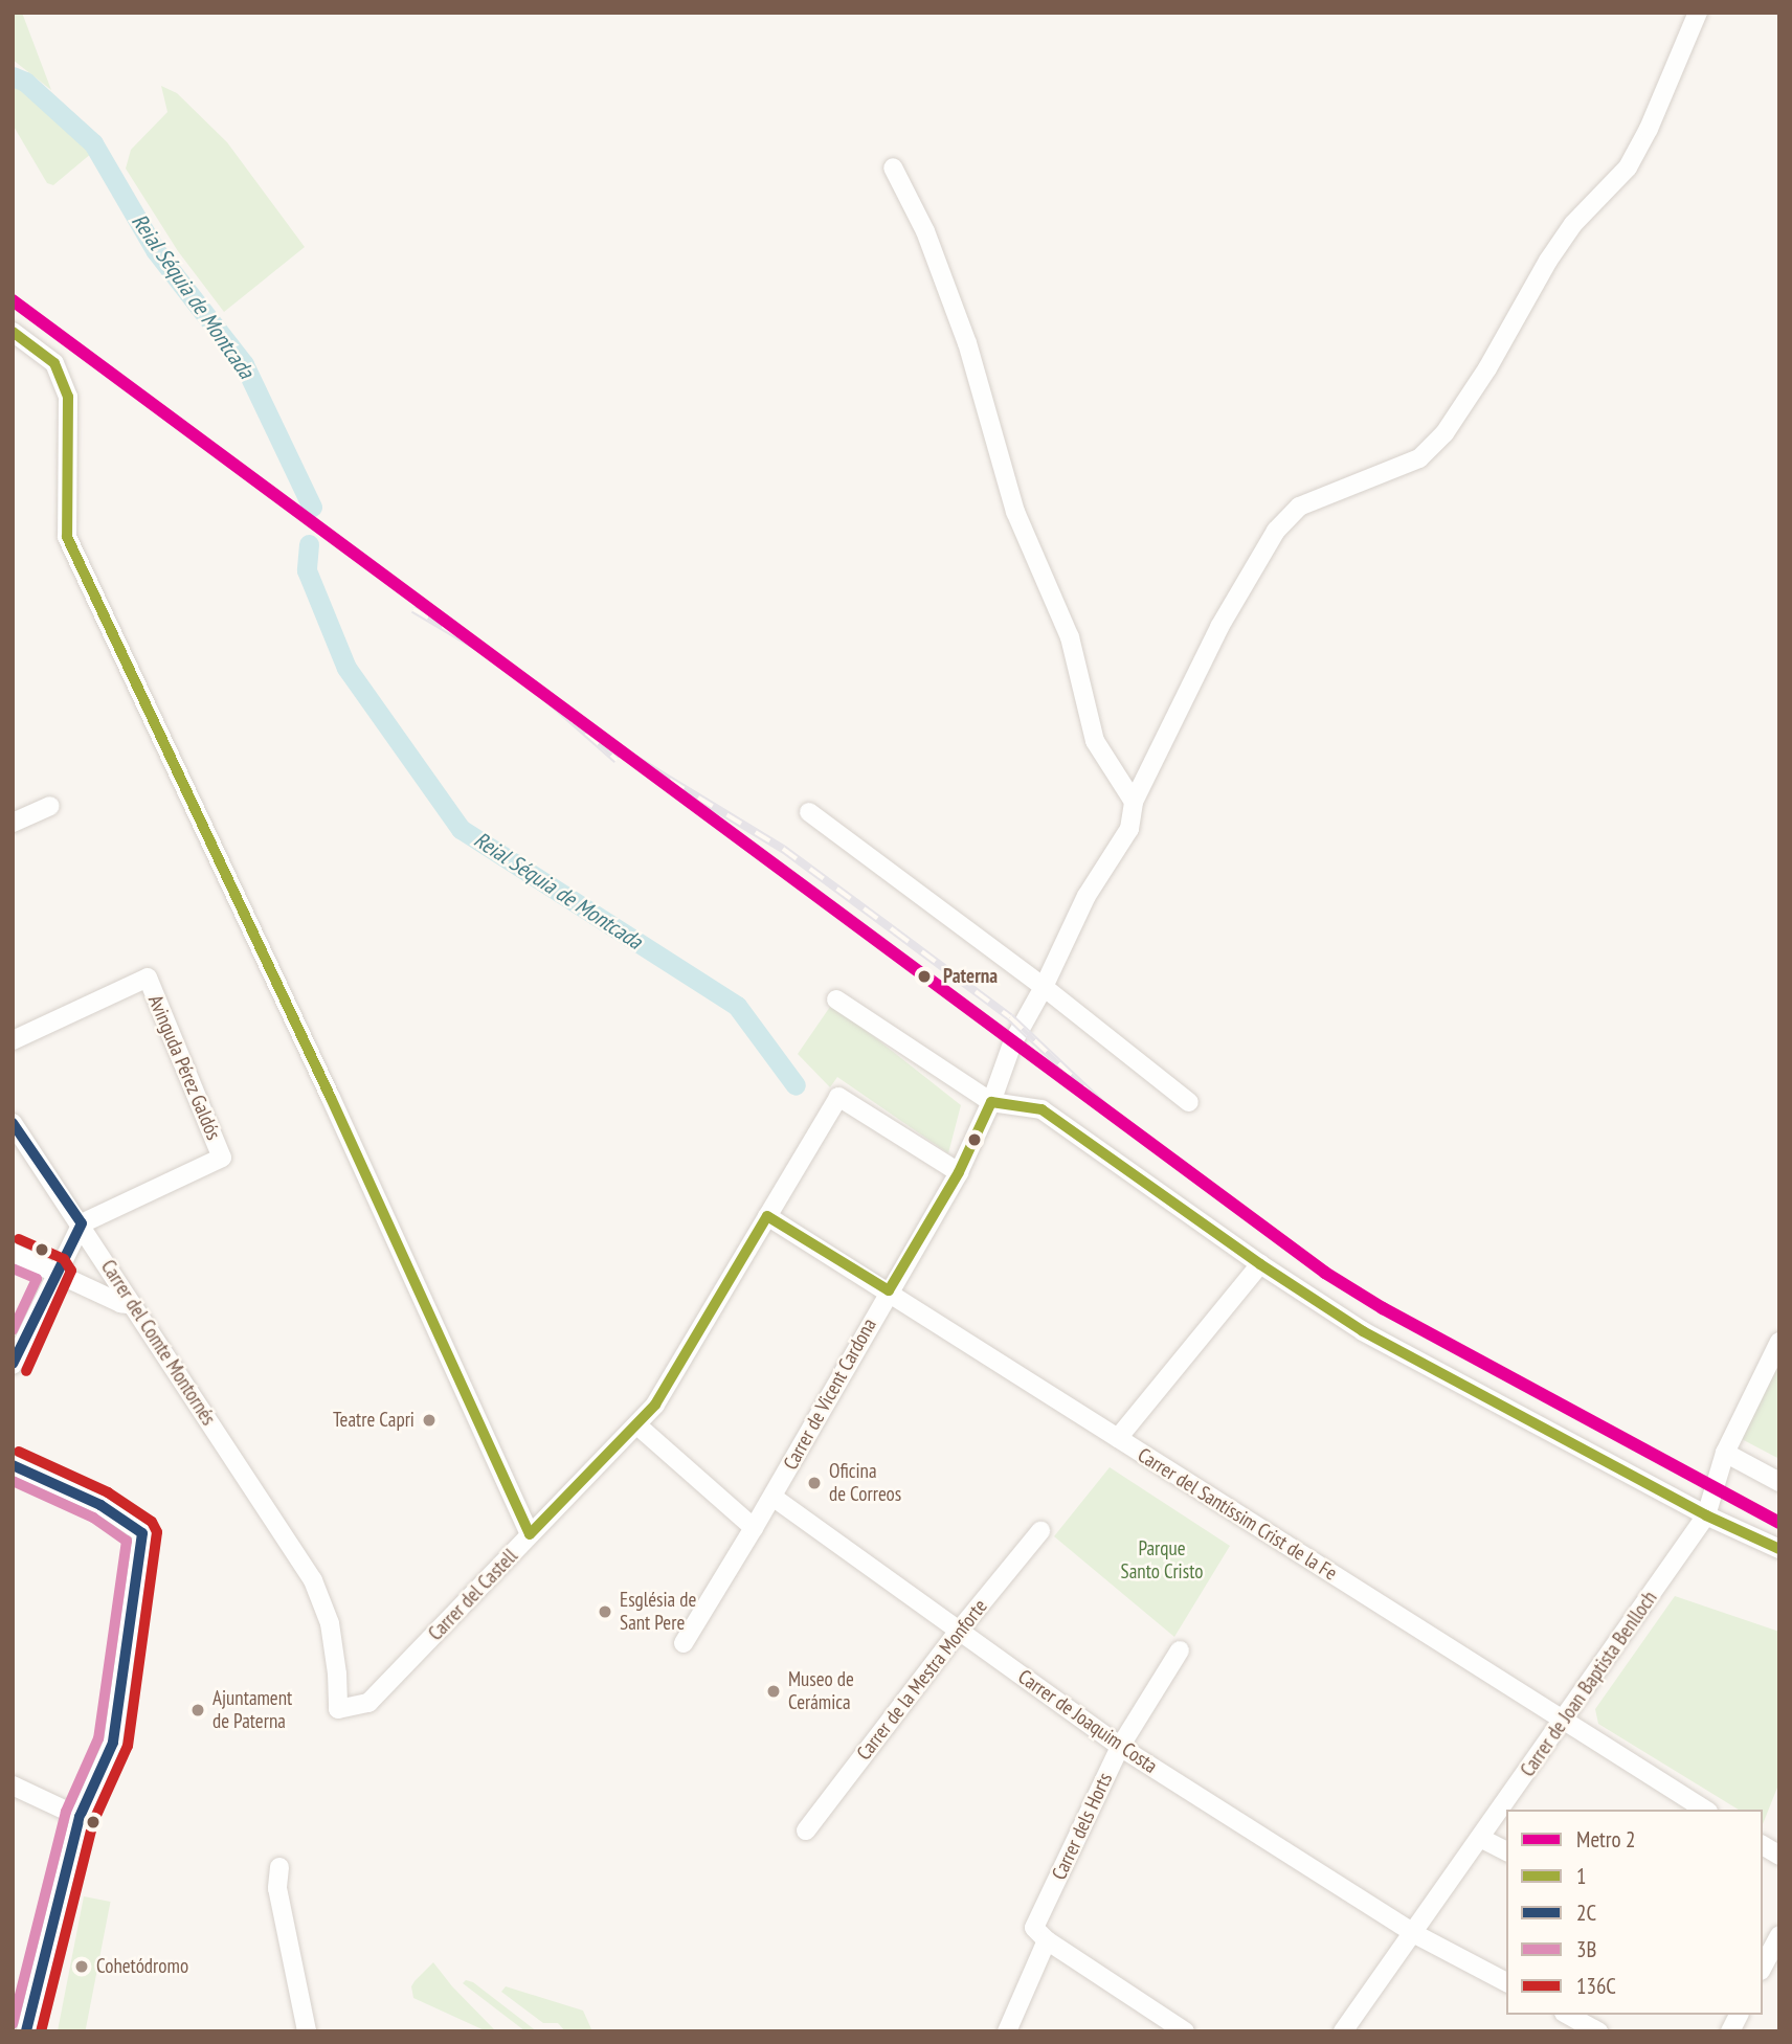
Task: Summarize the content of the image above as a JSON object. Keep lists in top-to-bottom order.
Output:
{
  "streets": {
    "street": [
      "Avinguda Pérez Galdós",
      "Carrer del Comte Montornés",
      "Carrer de Vicent Cardona",
      "Carrer del Santíssim Crist de la Fe",
      "Carrer del Castell",
      "Carrer de la Mestra Monforte",
      "Carrer de Joan Baptista Benlloch",
      "Carrer de Joaquim Costa",
      "Carrer dels Horts"
    ]
  },
  "crossings": [
    ["Avinguda Pérez Galdós", "Carrer del Comte Montornés"],
    ["Carrer del Comte Montornés", "Carrer del Castell"],
    ["Carrer de Vicent Cardona", "Carrer del Santíssim Crist de la Fe"],
    ["Carrer de Vicent Cardona", "Carrer del Castell"],
    ["Carrer de Vicent Cardona", "Carrer de Joaquim Costa"],
    ["Carrer del Santíssim Crist de la Fe", "Carrer del Castell"],
    ["Carrer del Santíssim Crist de la Fe", "Carrer de Joan Baptista Benlloch"],
    ["Carrer de la Mestra Monforte", "Carrer de Joaquim Costa"],
    ["Carrer de Joan Baptista Benlloch", "Carrer de Joaquim Costa"],
    ["Carrer de Joaquim Costa", "Carrer dels Horts"]
  ],
  "water": ["Reial Séquia de Montcada"],
  "parks": ["Parque Santo Cristo"],
  "places": [
    "Paterna",
    "Teatre Capri",
    "Oficina de Correos",
    "Església de Sant Pere",
    "Museo de Cerámica",
    "Ajuntament de Paterna",
    "Cohetódromo"
  ],
  "lines": [
    "metro line 2",
    "transit line 1",
    "transit line 2C",
    "transit line 136C",
    "transit line 3B"
  ],
  "legend": [
    "Metro 2",
    "1",
    "2C",
    "3B",
    "136C"
  ]
}
